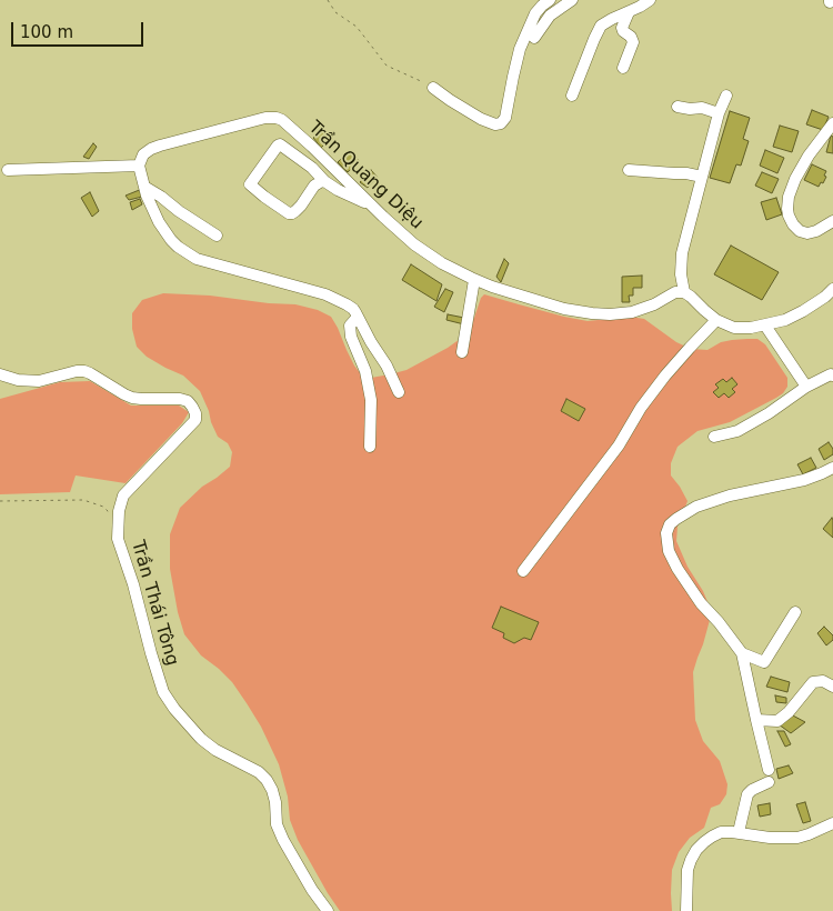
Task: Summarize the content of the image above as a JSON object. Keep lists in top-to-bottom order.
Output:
{
  "streets": {
    "street": ["Trần Quang Diệu", "Trần Thái Tông"]
  },
  "scale_bar": "100 m"
}
